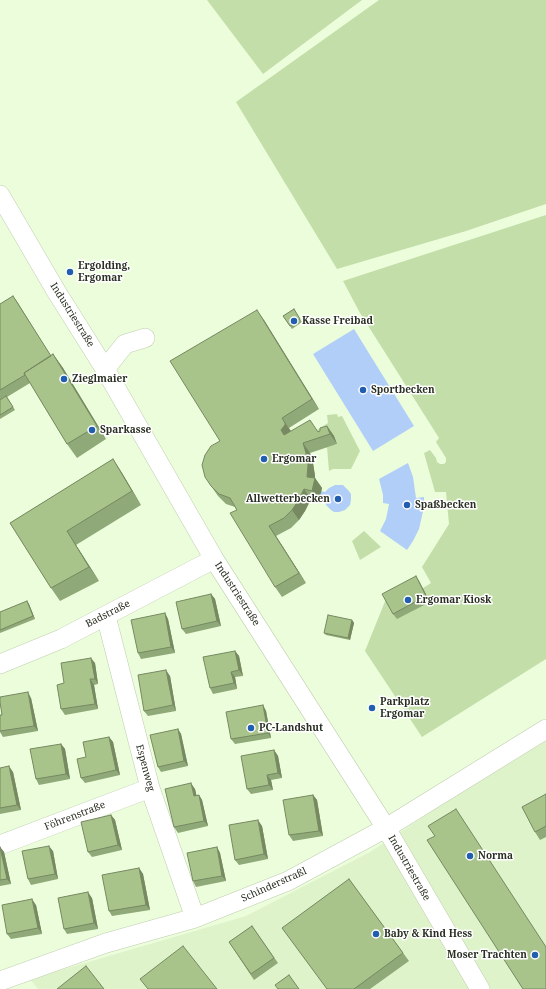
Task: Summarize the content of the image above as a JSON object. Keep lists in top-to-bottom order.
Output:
{
  "streets": {
    "street": [
      "Industriestraße",
      "Badstraße",
      "Espenweg",
      "Föhrenstraße",
      "Schinderstraßl"
    ]
  },
  "crossings": [
    ["Industriestraße", "Badstraße"],
    ["Industriestraße", "Schinderstraßl"],
    ["Badstraße", "Espenweg"],
    ["Espenweg", "Föhrenstraße"],
    ["Espenweg", "Schinderstraßl"]
  ],
  "places": [
    "Ergolding, Ergomar",
    "Kasse Freibad",
    "Zieglmaier",
    "Sportbecken",
    "Sparkasse",
    "Ergomar",
    "Allwetterbecken",
    "Spaßbecken",
    "Ergomar Kiosk",
    "Parkplatz Ergomar",
    "PC-Landshut",
    "Norma",
    "Baby & Kind Hess",
    "Moser Trachten"
  ]
}
